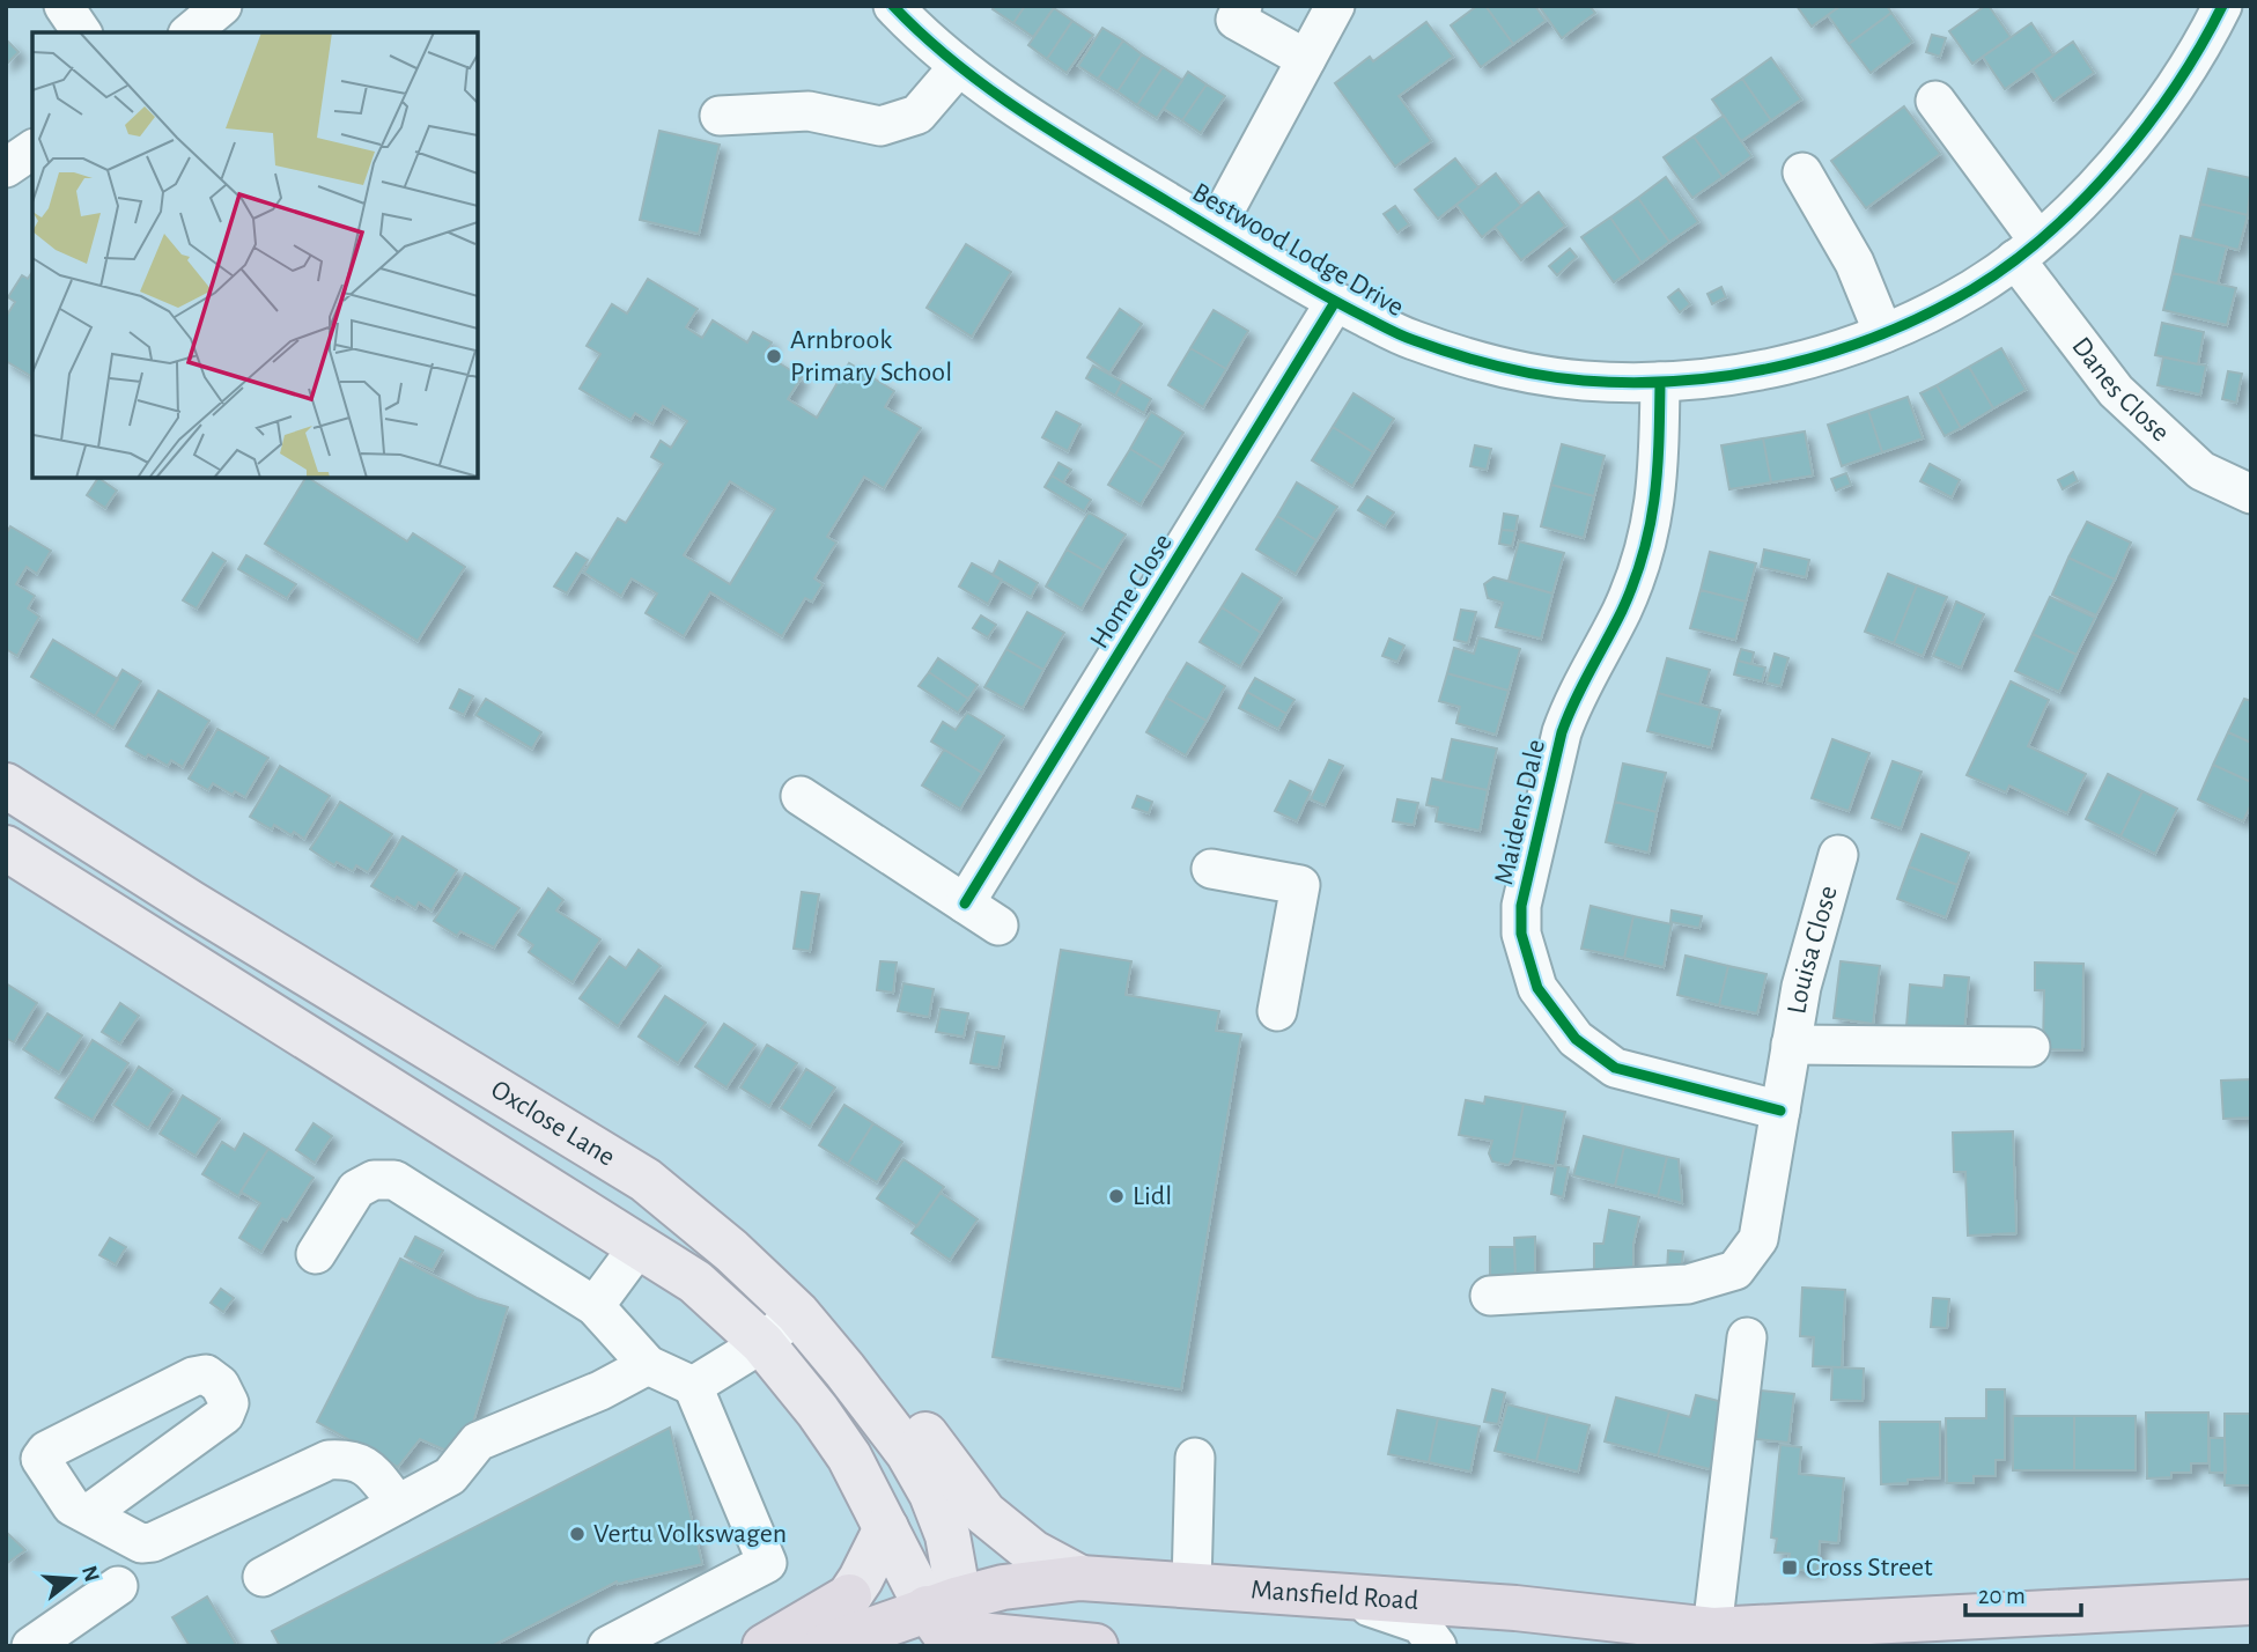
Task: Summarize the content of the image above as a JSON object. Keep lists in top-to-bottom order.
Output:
{
  "streets": {
    "highway": ["Mansfield Road"],
    "main road": ["Oxclose Lane"],
    "street": [
      "Bestwood Lodge Drive",
      "Danes Close",
      "Home Close",
      "Maidens Dale",
      "Louisa Close"
    ]
  },
  "crossings": [
    ["Bestwood Lodge Drive", "Danes Close"],
    ["Bestwood Lodge Drive", "Home Close"],
    ["Bestwood Lodge Drive", "Maidens Dale"],
    ["Oxclose Lane", "Mansfield Road"]
  ],
  "places": {
    "other": ["Arnbrook Primary School", "Lidl", "Vertu Volkswagen"],
    "transit": ["Cross Street"]
  },
  "scale_bar": "20 m",
  "north": "right"
}
